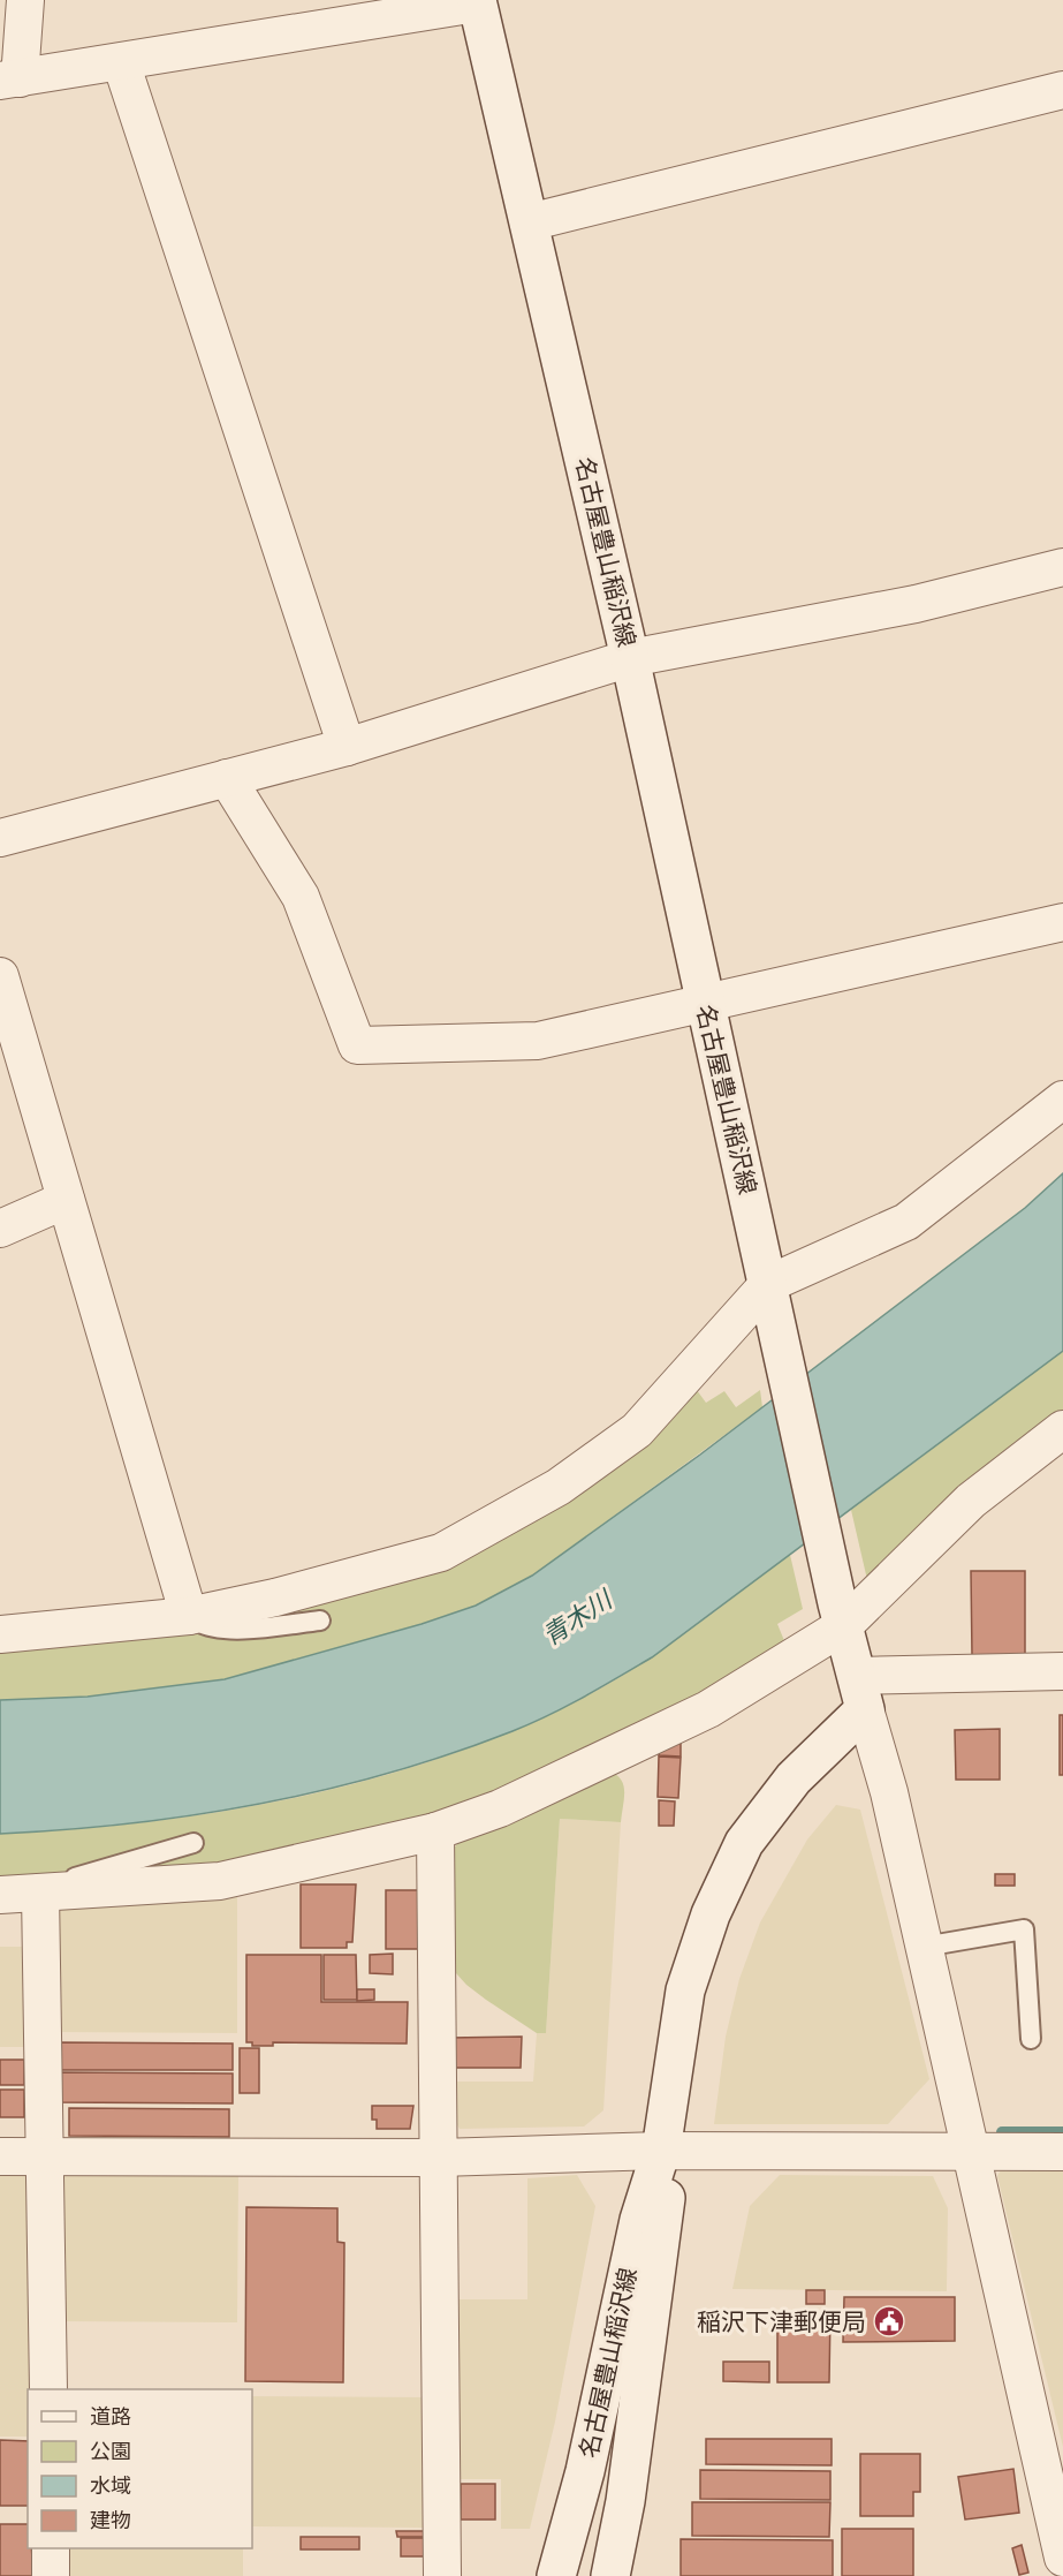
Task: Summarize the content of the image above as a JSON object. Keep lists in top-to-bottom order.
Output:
{
  "streets": {
    "main road": ["名古屋豊山稲沢線"]
  },
  "water": ["青木川"],
  "places": {
    "public building": ["稲沢下津郵便局"]
  },
  "legend": [
    "道路",
    "公園",
    "水域",
    "建物"
  ]
}
